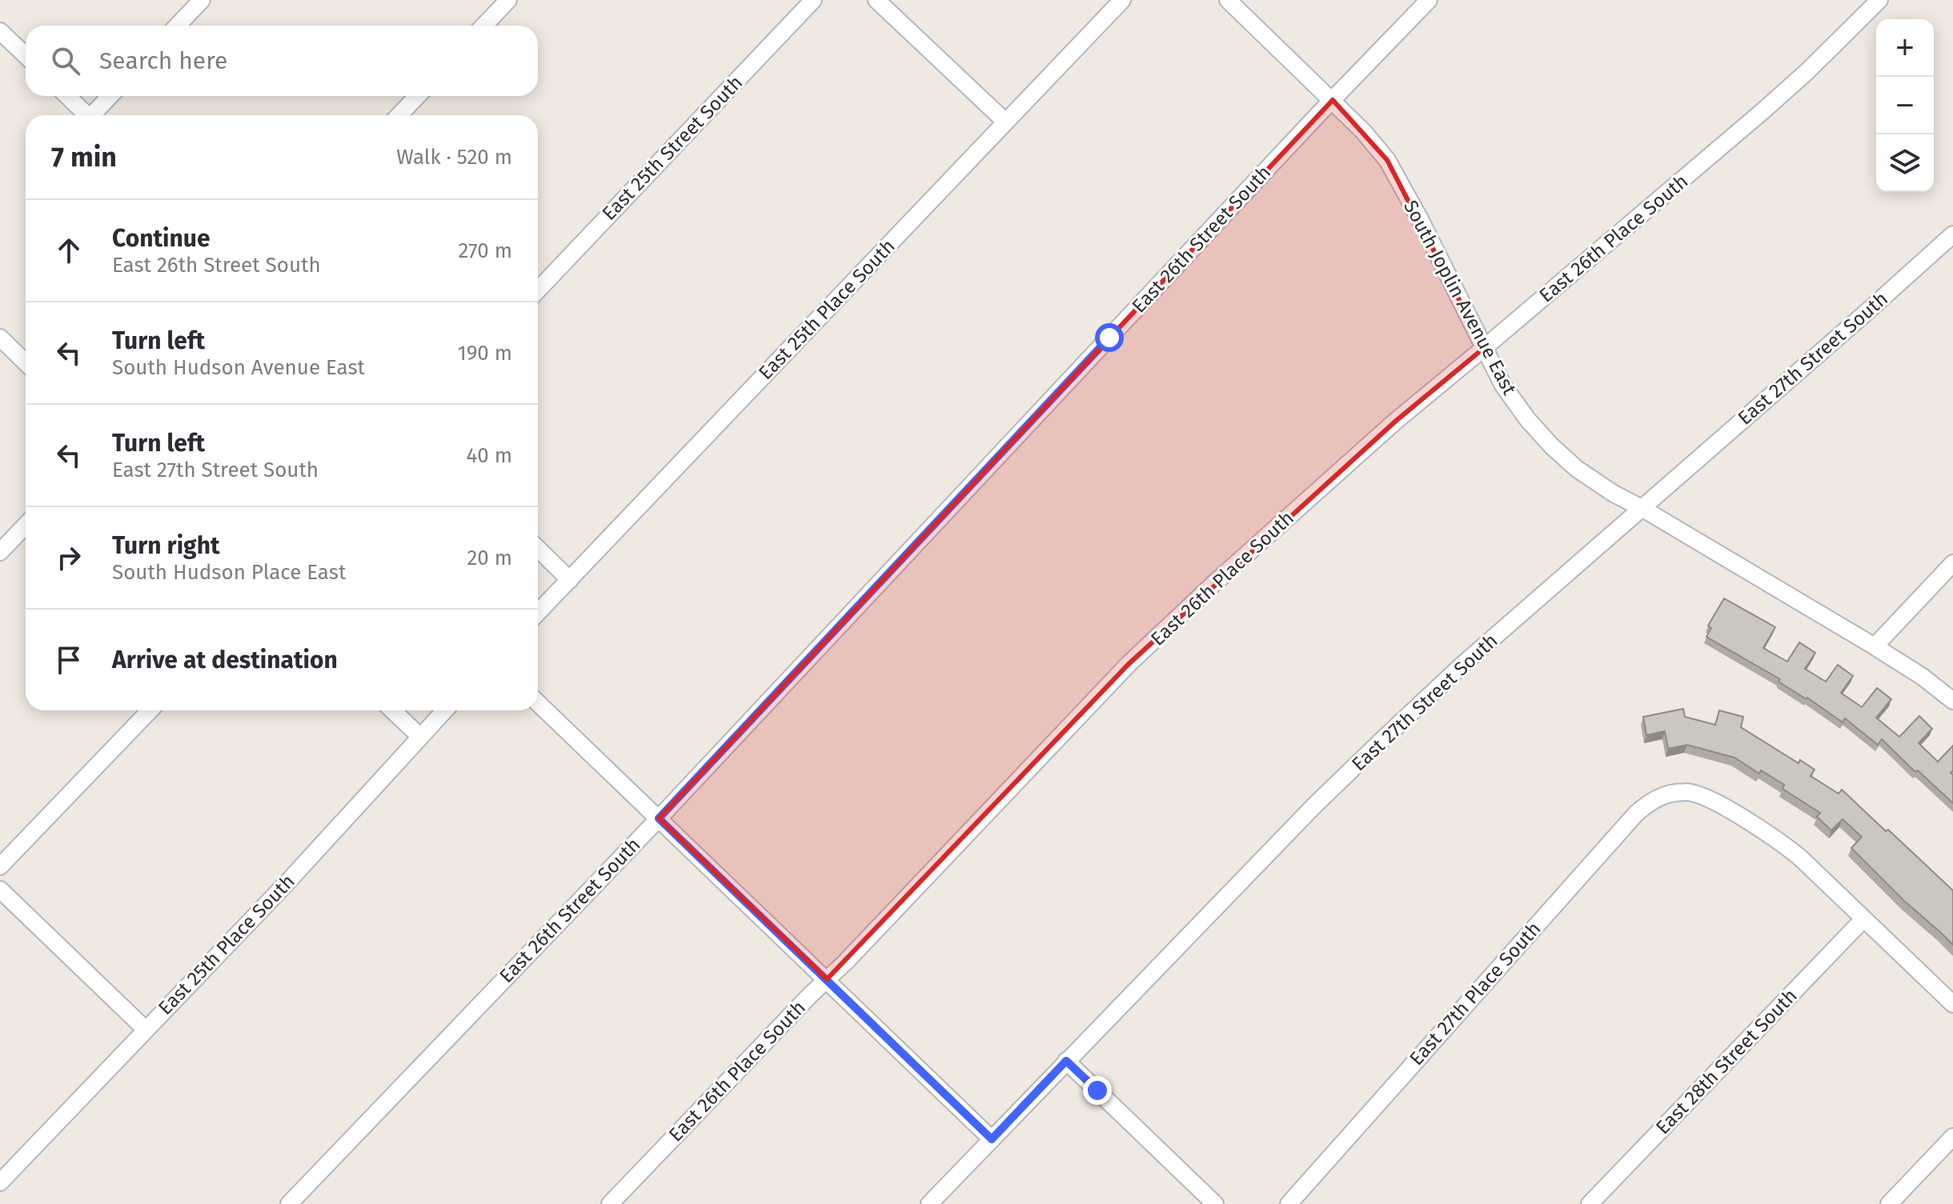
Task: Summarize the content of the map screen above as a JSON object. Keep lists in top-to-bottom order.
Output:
{
  "streets": {
    "street": [
      "East 25th Street South",
      "East 26th Place South",
      "East 26th Street South",
      "South Joplin Avenue East",
      "East 25th Place South",
      "East 27th Street South",
      "East 27th Place South",
      "East 28th Street South"
    ]
  },
  "crossings": [
    ["East 26th Place South", "South Joplin Avenue East"],
    ["East 26th Street South", "South Joplin Avenue East"],
    ["South Joplin Avenue East", "East 27th Street South"],
    ["East 27th Place South", "East 28th Street South"]
  ],
  "page": {
    "map_buttons": ["+", "−"],
    "search": "Search here",
    "heading": ["7 min", "Walk · 520 m"],
    "list": [
      ["Continue", "East 26th Street South", "270 m"],
      ["Turn left", "South Hudson Avenue East", "190 m"],
      ["Turn left", "East 27th Street South", "40 m"],
      ["Turn right", "South Hudson Place East", "20 m"],
      "Arrive at destination"
    ]
  }
}
